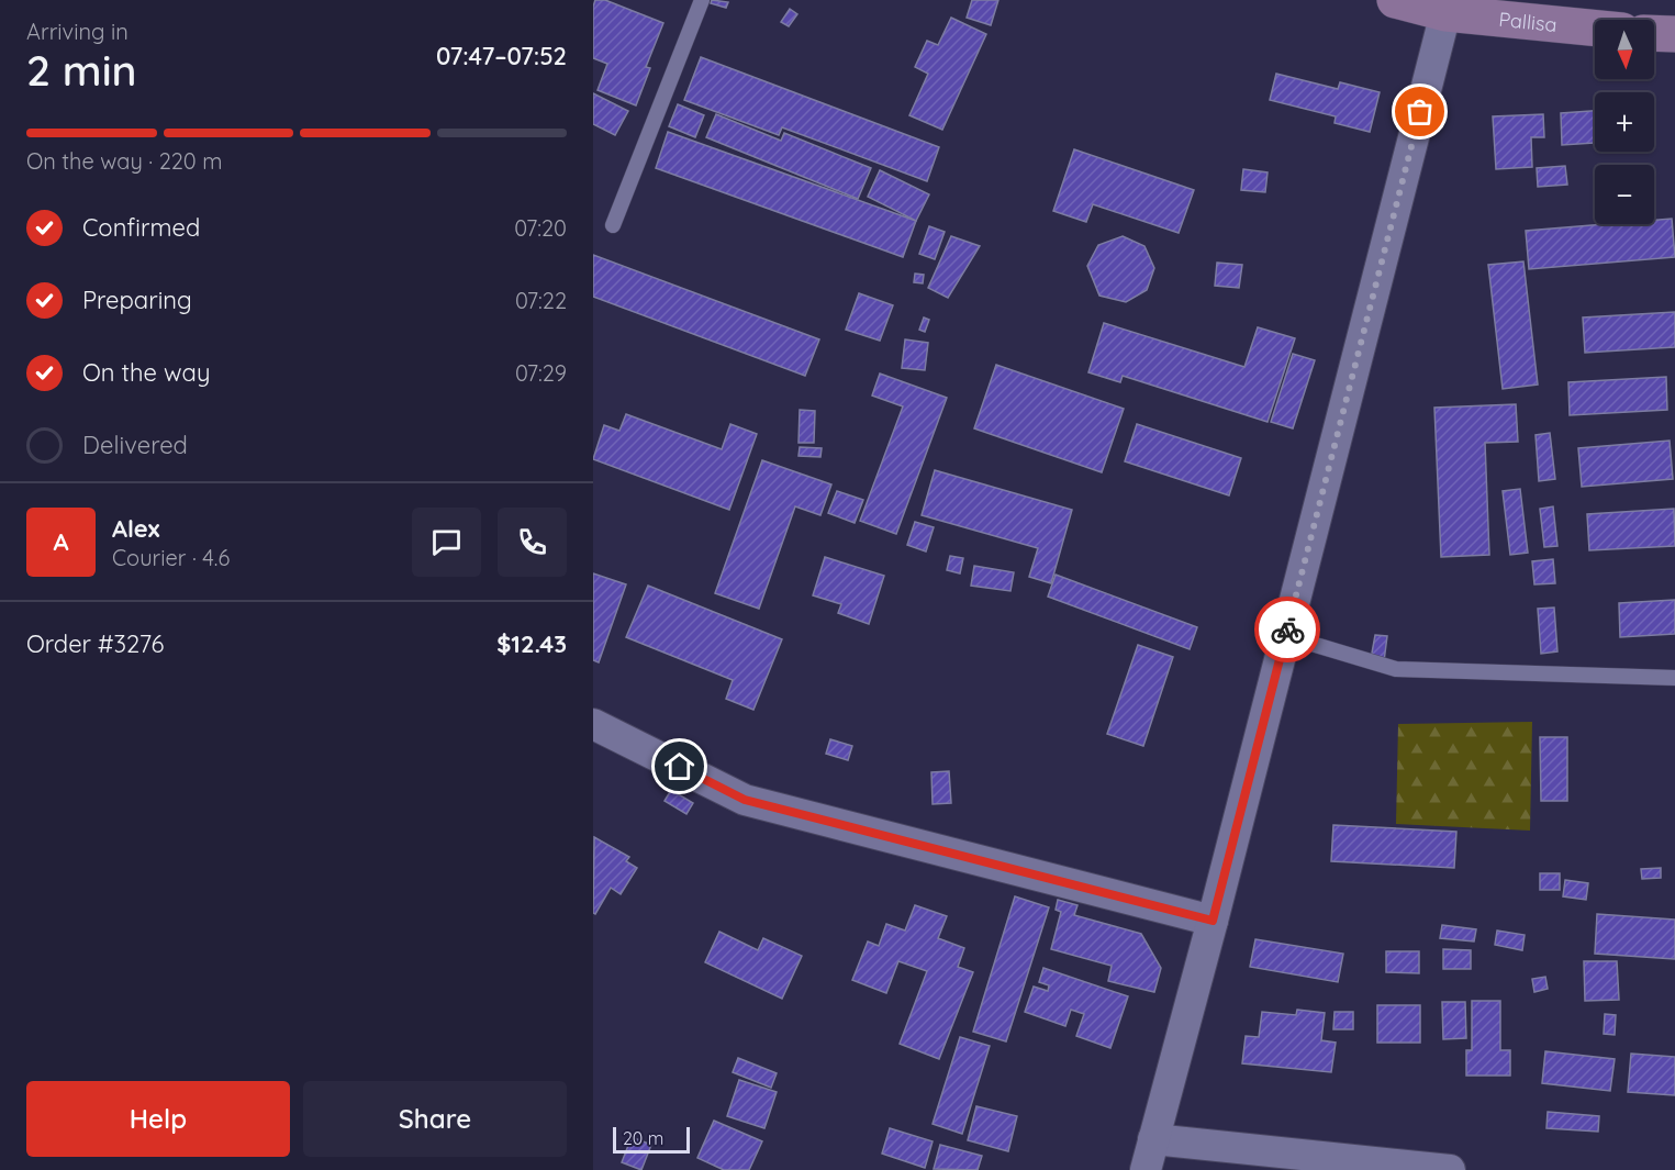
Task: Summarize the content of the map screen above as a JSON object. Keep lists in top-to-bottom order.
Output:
{
  "streets": {
    "main road": ["Pallisa"]
  },
  "scale_bar": "20 m",
  "north": "bottom",
  "page": {
    "heading": ["2 min", "Arriving in", "07:47–07:52"],
    "panel": [
      "Alex",
      "Courier · 4.6",
      "Order #3276",
      "$12.43"
    ],
    "map_buttons": ["+", "−"],
    "bar": "On the way · 220 m",
    "list": [
      ["Confirmed", "07:20"],
      ["Preparing", "07:22"],
      ["On the way", "07:29"],
      "Delivered"
    ],
    "round": "A",
    "buttons": ["Help", "Share"],
    "scale": "20 m"
  }
}
